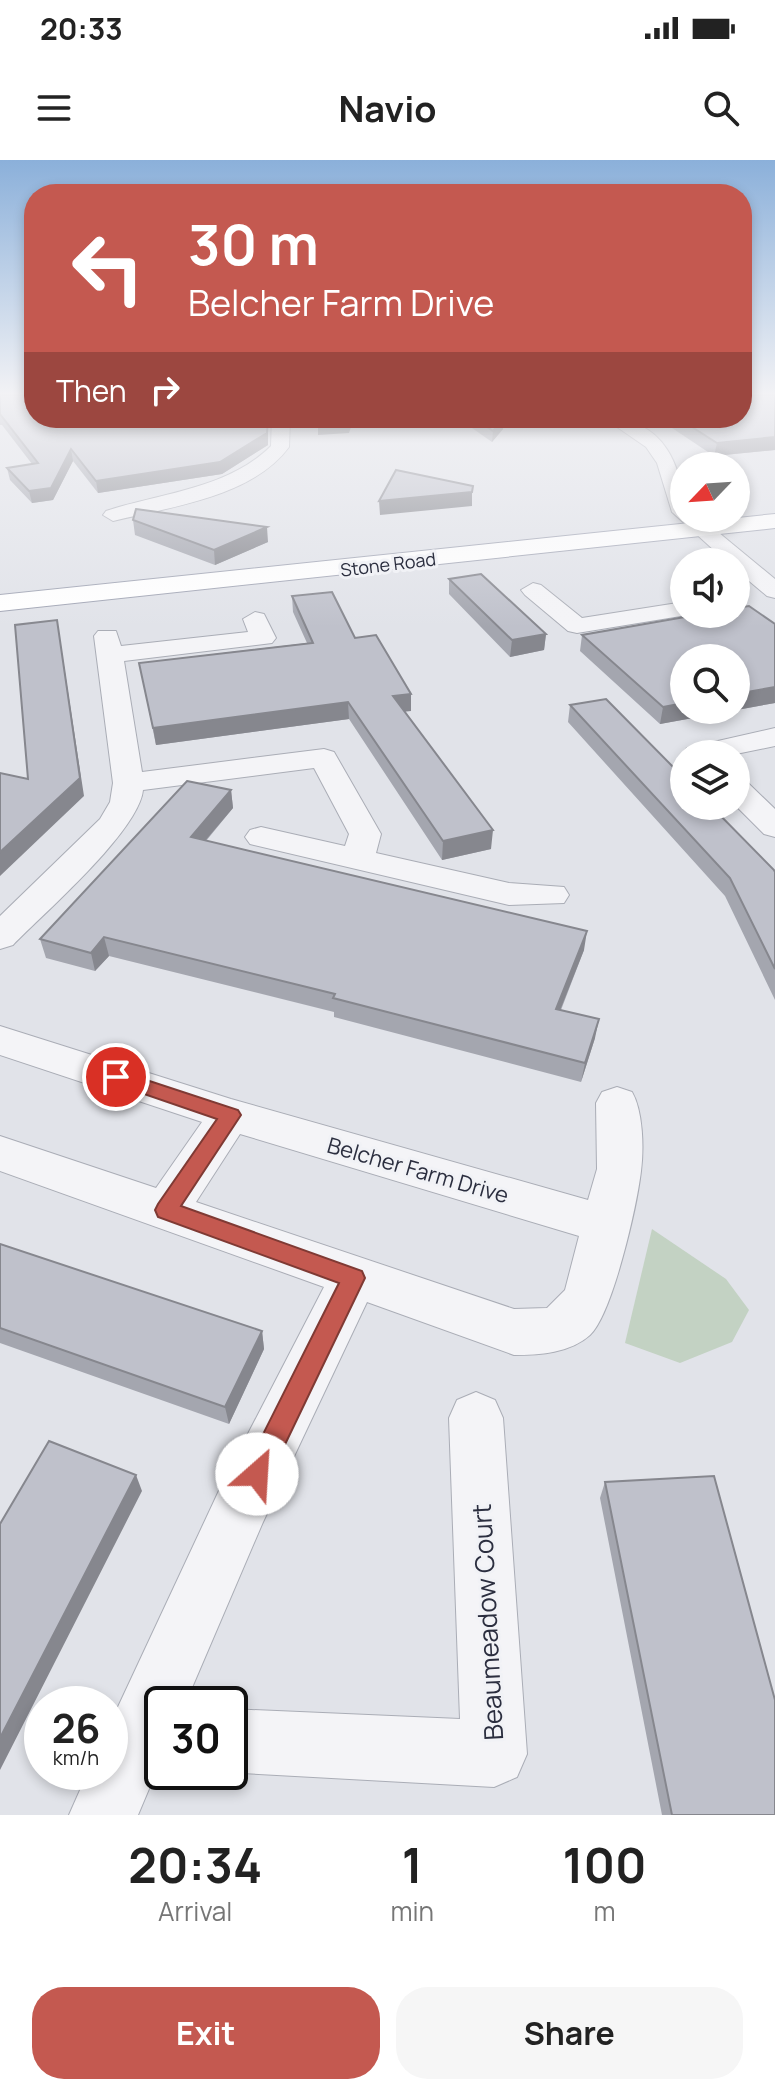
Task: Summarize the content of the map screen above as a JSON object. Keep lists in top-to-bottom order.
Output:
{
  "streets": {
    "main road": ["Stone Road"],
    "street": ["Belcher Farm Drive", "Beaumeadow Court"]
  },
  "north": "bottom left",
  "page": {
    "status": "20:33",
    "header": "Navio",
    "turn": ["30 m", "Belcher Farm Drive"],
    "then": "Then",
    "speed": "26 km/h",
    "limit": "30",
    "eta": [
      "20:34",
      "Arrival",
      "1",
      "min",
      "100",
      "m"
    ],
    "buttons": ["Exit", "Share"]
  }
}
